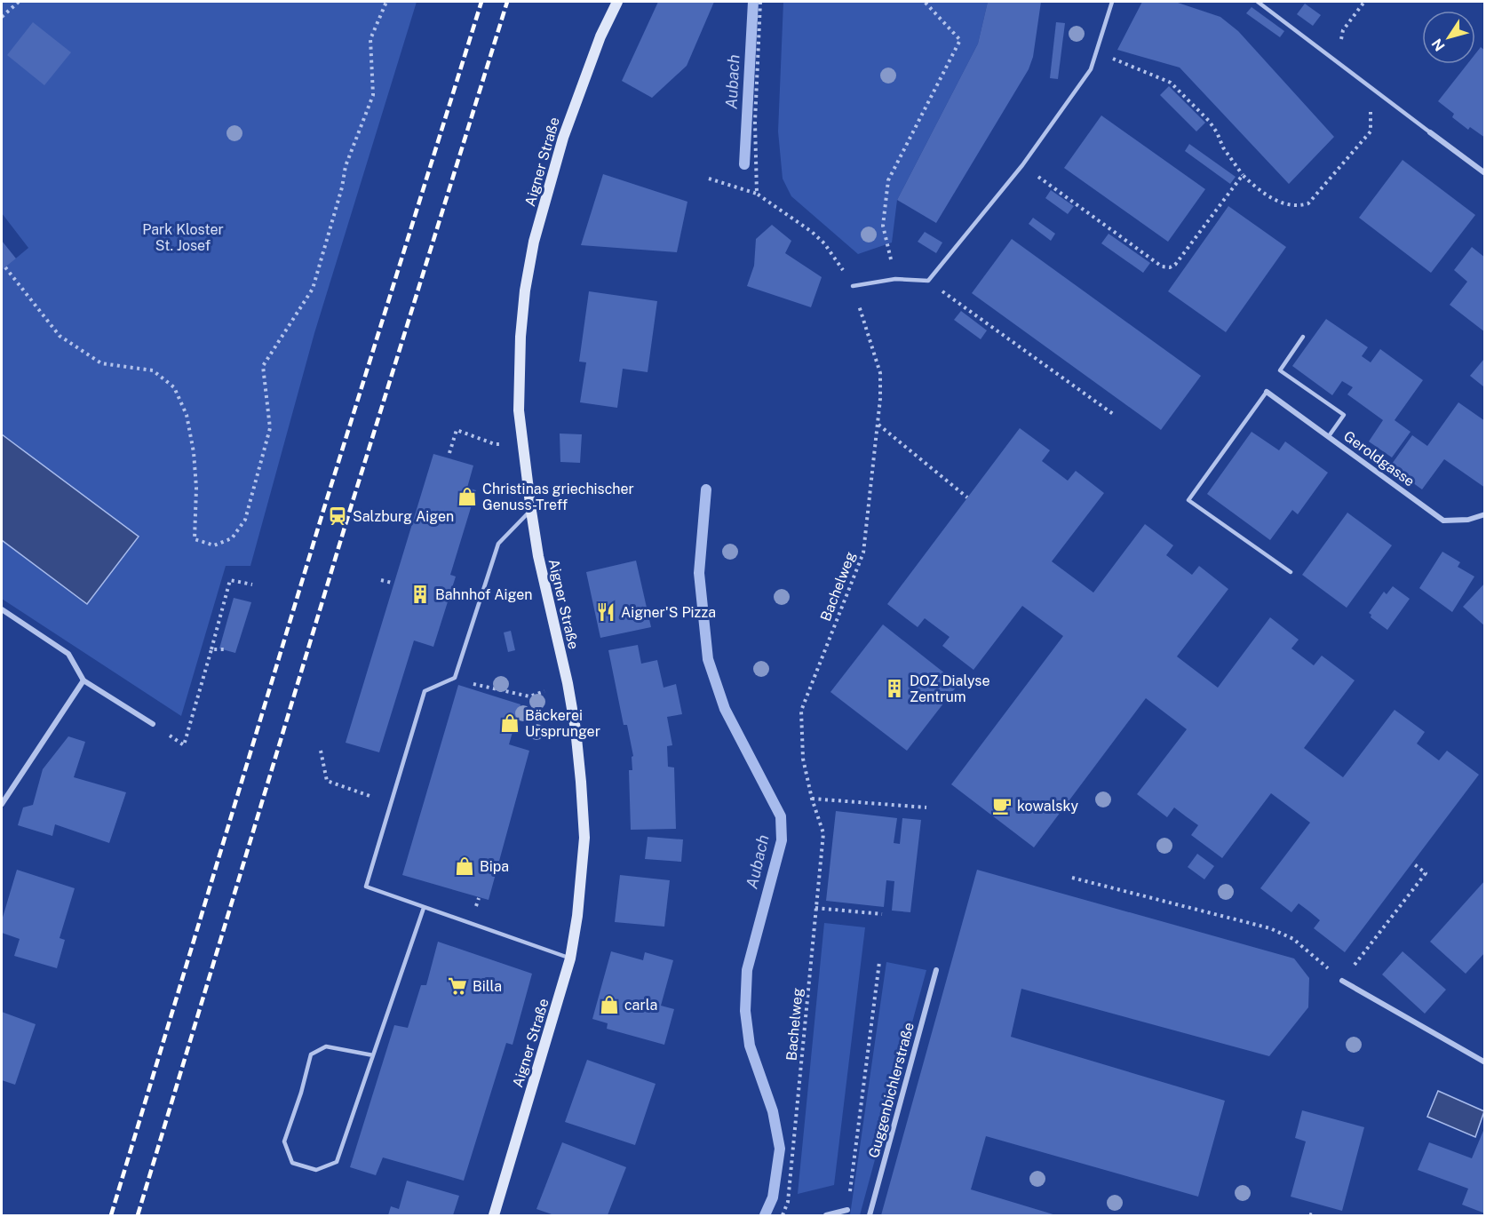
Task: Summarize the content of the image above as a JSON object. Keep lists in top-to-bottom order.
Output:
{
  "streets": {
    "main road": ["Aigner Straße"],
    "street": ["Geroldgasse", "Guggenbichlerstraße"],
    "path": ["Bachelweg"]
  },
  "water": ["Aubach"],
  "parks": ["Park Kloster St. Josef"],
  "places": {
    "shop": [
      "Christinas griechischer Genuss-Treff",
      "Bäckerei Ursprunger",
      "Bipa",
      "carla"
    ],
    "station": ["Salzburg Aigen"],
    "building": ["Bahnhof Aigen", "DOZ Dialyse Zentrum"],
    "restaurant": ["Aigner'S Pizza"],
    "cafe": ["kowalsky"],
    "supermarket": ["Billa"]
  },
  "north": "bottom left"
}
